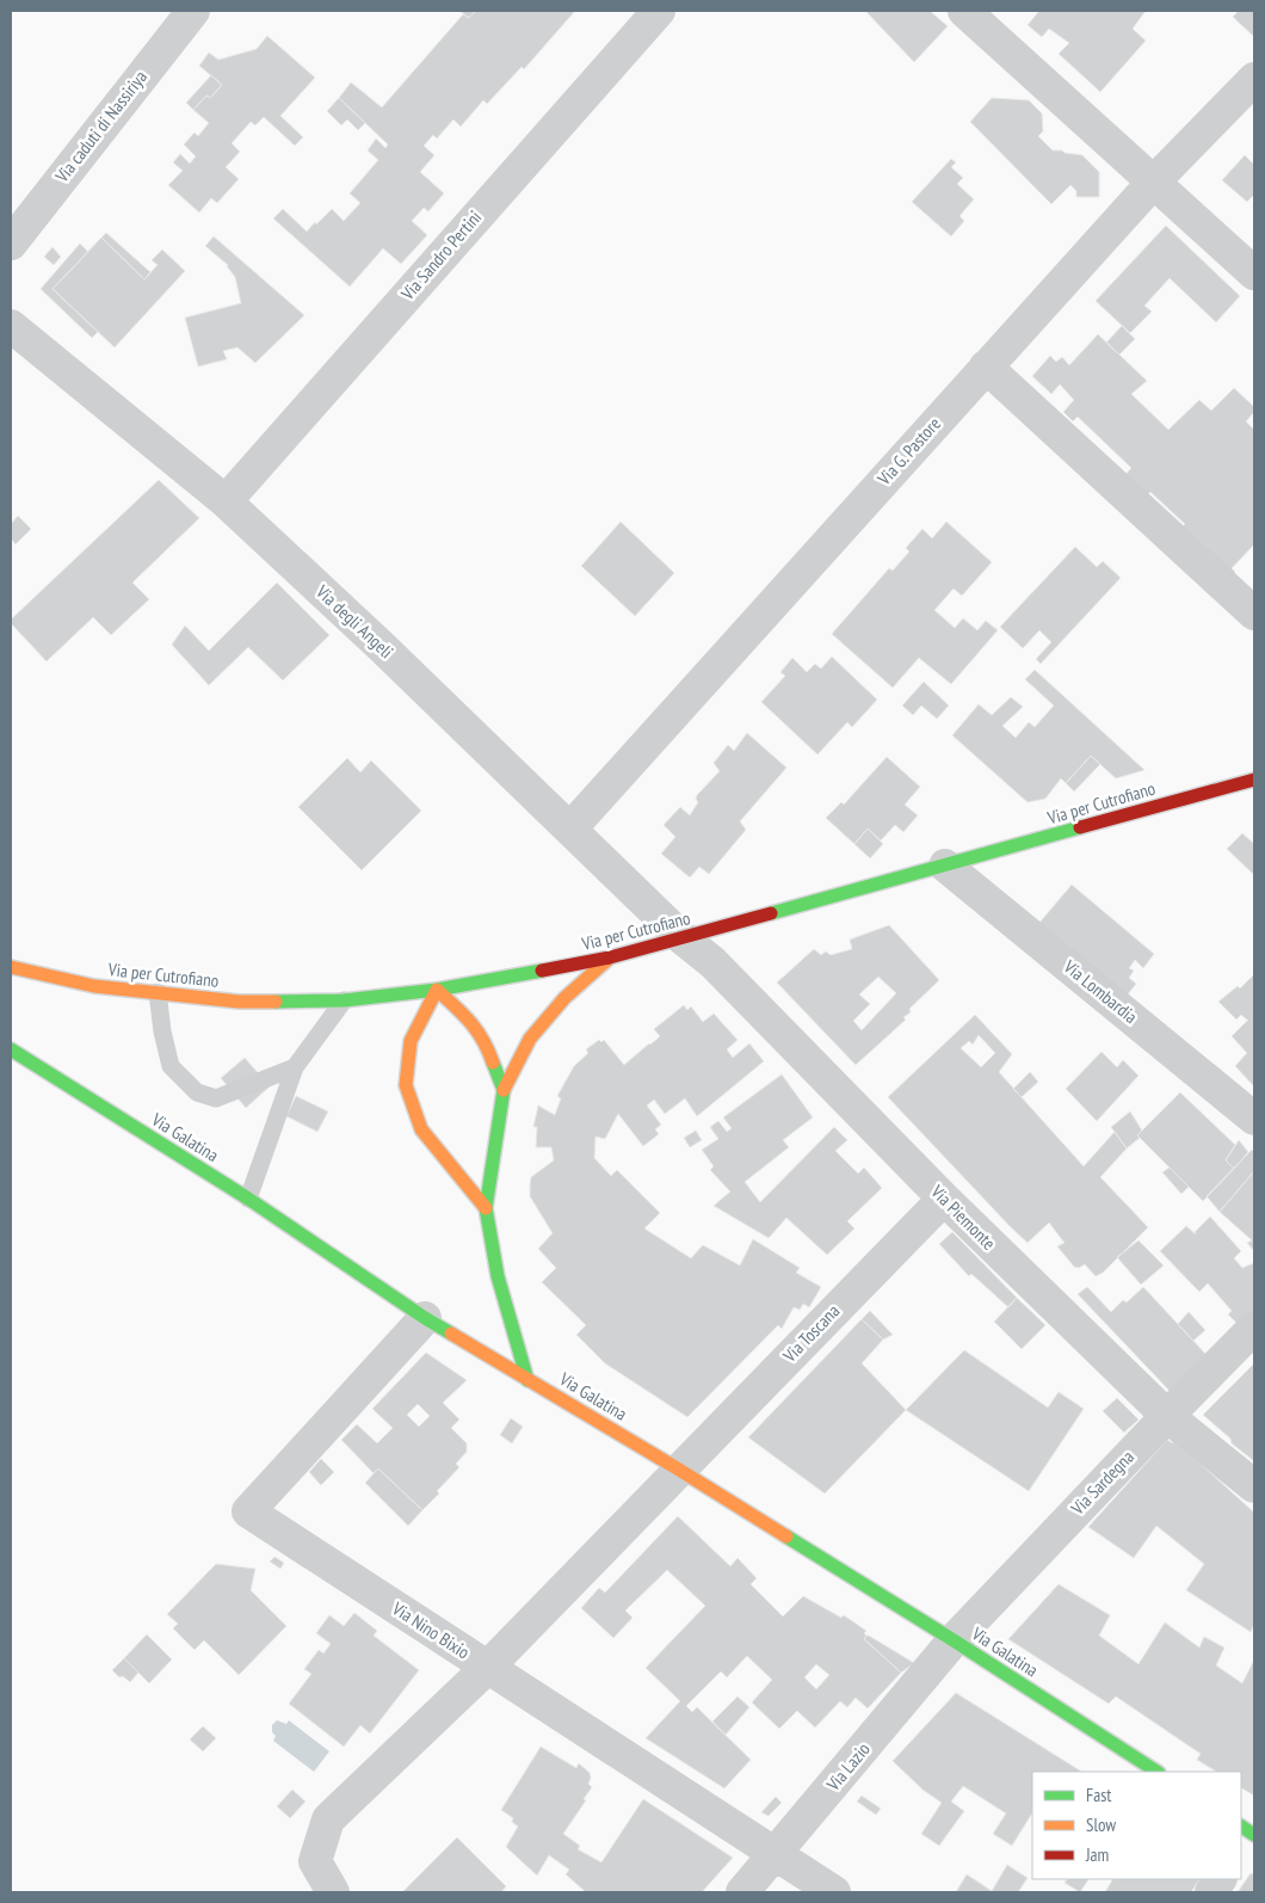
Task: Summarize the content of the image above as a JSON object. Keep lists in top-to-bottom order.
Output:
{
  "streets": {
    "street": [
      "Via caduti di Nassiriya",
      "Via Sandro Pertini",
      "Via G. Pastore",
      "Via degli Angeli",
      "Via per Cutrofiano",
      "Via Lombardia",
      "Via Galatina",
      "Via Piemonte",
      "Via Toscana",
      "Via Sardegna",
      "Via Nino Bixio",
      "Via Lazio"
    ]
  },
  "crossings": [
    ["Via Sandro Pertini", "Via degli Angeli"],
    ["Via G. Pastore", "Via degli Angeli"],
    ["Via degli Angeli", "Via per Cutrofiano"],
    ["Via degli Angeli", "Via Piemonte"],
    ["Via per Cutrofiano", "Via Lombardia"],
    ["Via per Cutrofiano", "Via Piemonte"],
    ["Via Galatina", "Via Toscana"],
    ["Via Galatina", "Via Sardegna"],
    ["Via Galatina", "Via Nino Bixio"],
    ["Via Galatina", "Via Lazio"],
    ["Via Piemonte", "Via Toscana"],
    ["Via Piemonte", "Via Sardegna"],
    ["Via Toscana", "Via Nino Bixio"],
    ["Via Sardegna", "Via Lazio"],
    ["Via Nino Bixio", "Via Lazio"]
  ],
  "legend": ["Fast", "Slow", "Jam"]
}
